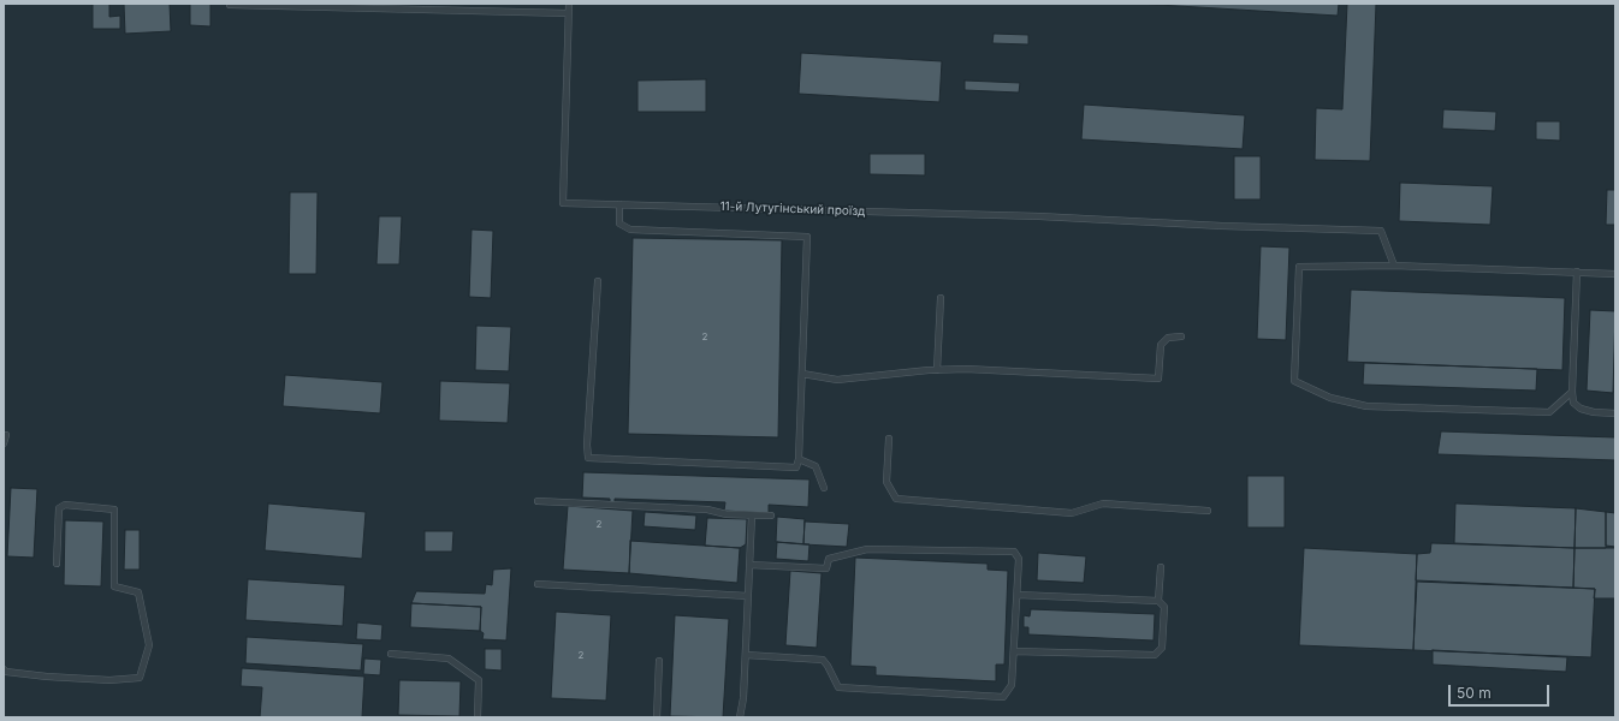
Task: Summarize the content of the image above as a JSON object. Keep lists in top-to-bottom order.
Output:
{
  "streets": {
    "lane": ["11-й Лутугінський проїзд"]
  },
  "house_numbers": ["2", "2", "2"],
  "scale_bar": "50 m"
}
